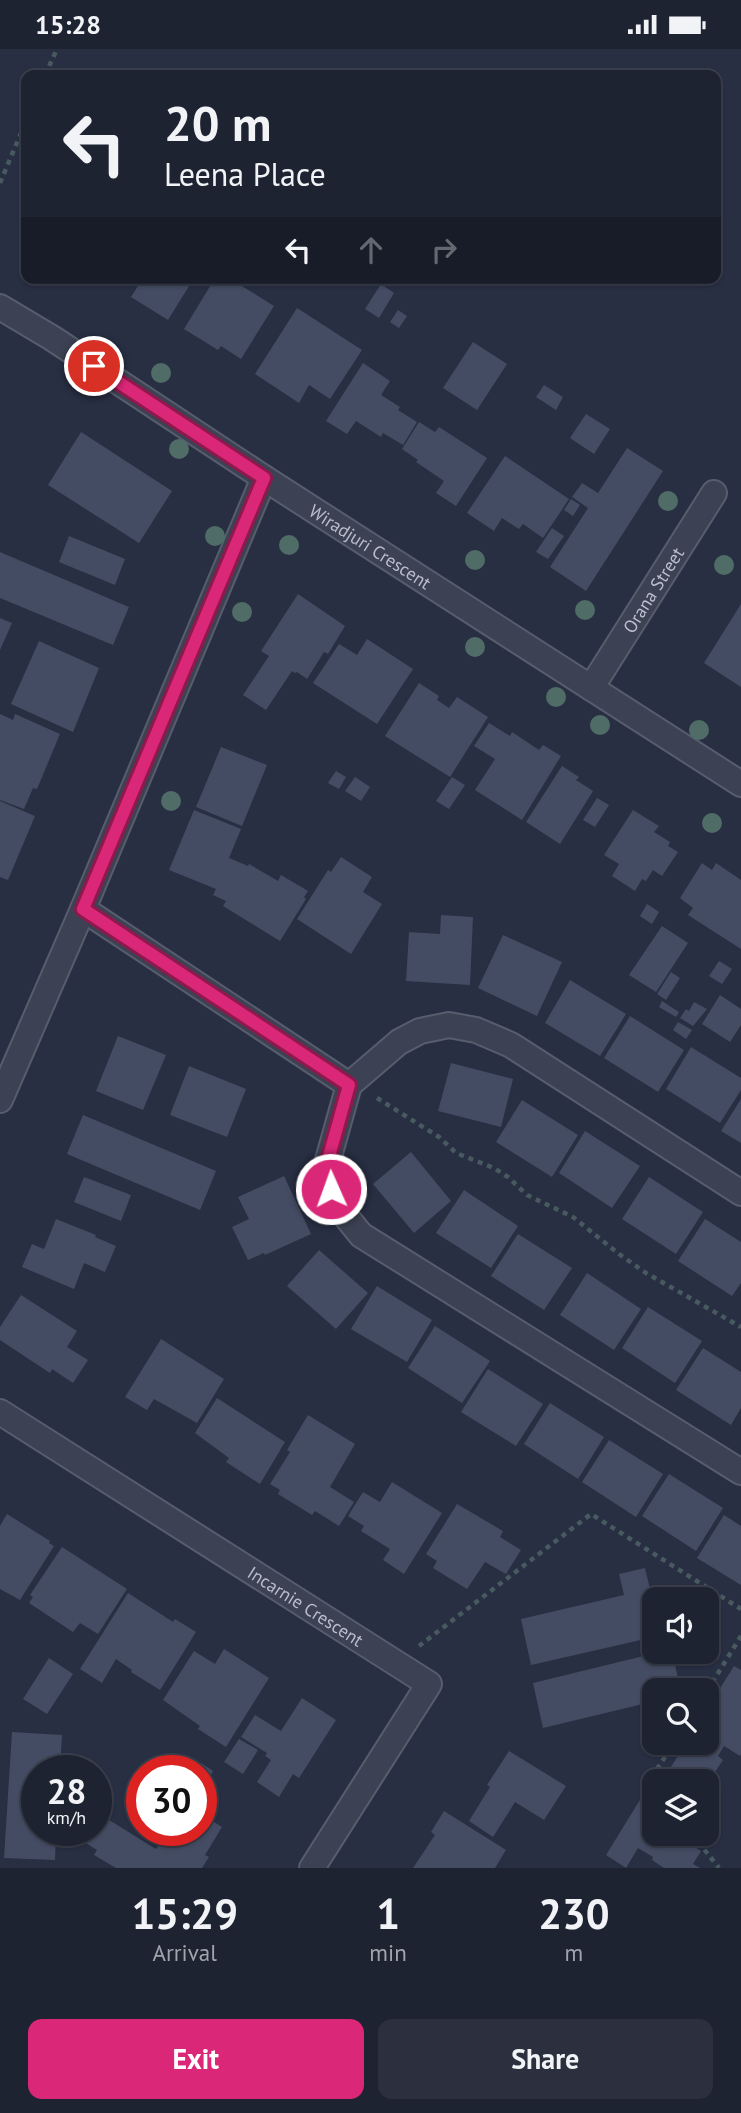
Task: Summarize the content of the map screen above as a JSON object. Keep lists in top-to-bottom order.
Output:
{
  "streets": {
    "street": ["Wiradjuri Crescent", "Orana Street", "Incarnie Crescent"]
  },
  "crossings": [
    ["Wiradjuri Crescent", "Orana Street"]
  ],
  "page": {
    "status": "15:28",
    "turn": ["20 m", "Leena Place"],
    "speed": "28 km/h",
    "limit": "30",
    "eta": [
      "15:29",
      "Arrival",
      "1",
      "min",
      "230",
      "m"
    ],
    "buttons": ["Exit", "Share"]
  }
}
